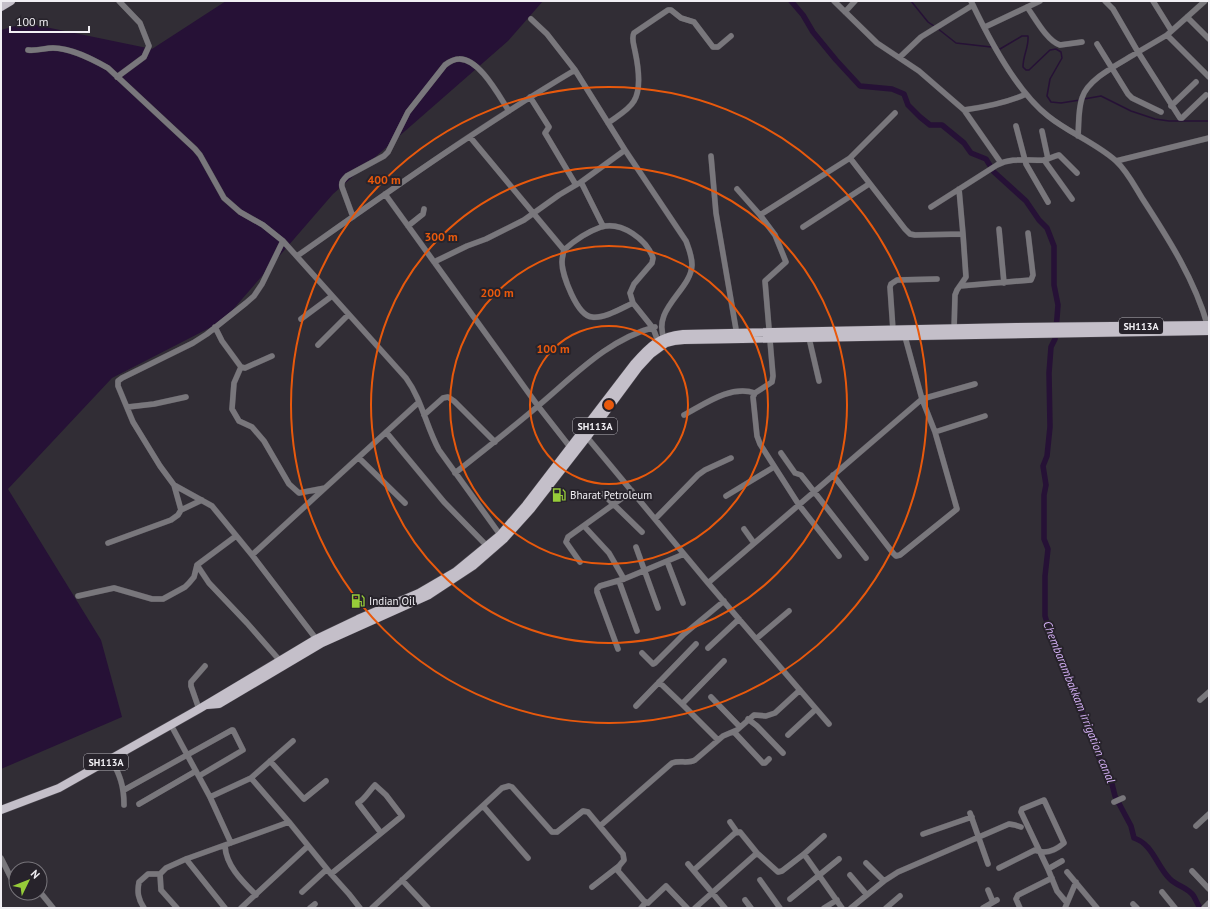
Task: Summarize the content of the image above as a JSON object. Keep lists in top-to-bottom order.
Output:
{
  "streets": {
    "main road": ["SH113A"]
  },
  "water": ["Chembarambakkam irrigation canal"],
  "places": {
    "fuel station": ["Bharat Petroleum", "Indian Oil"]
  },
  "scale_bar": "100 m",
  "north": "top right",
  "rings": [
    "400 m",
    "300 m",
    "200 m",
    "100 m"
  ]
}
